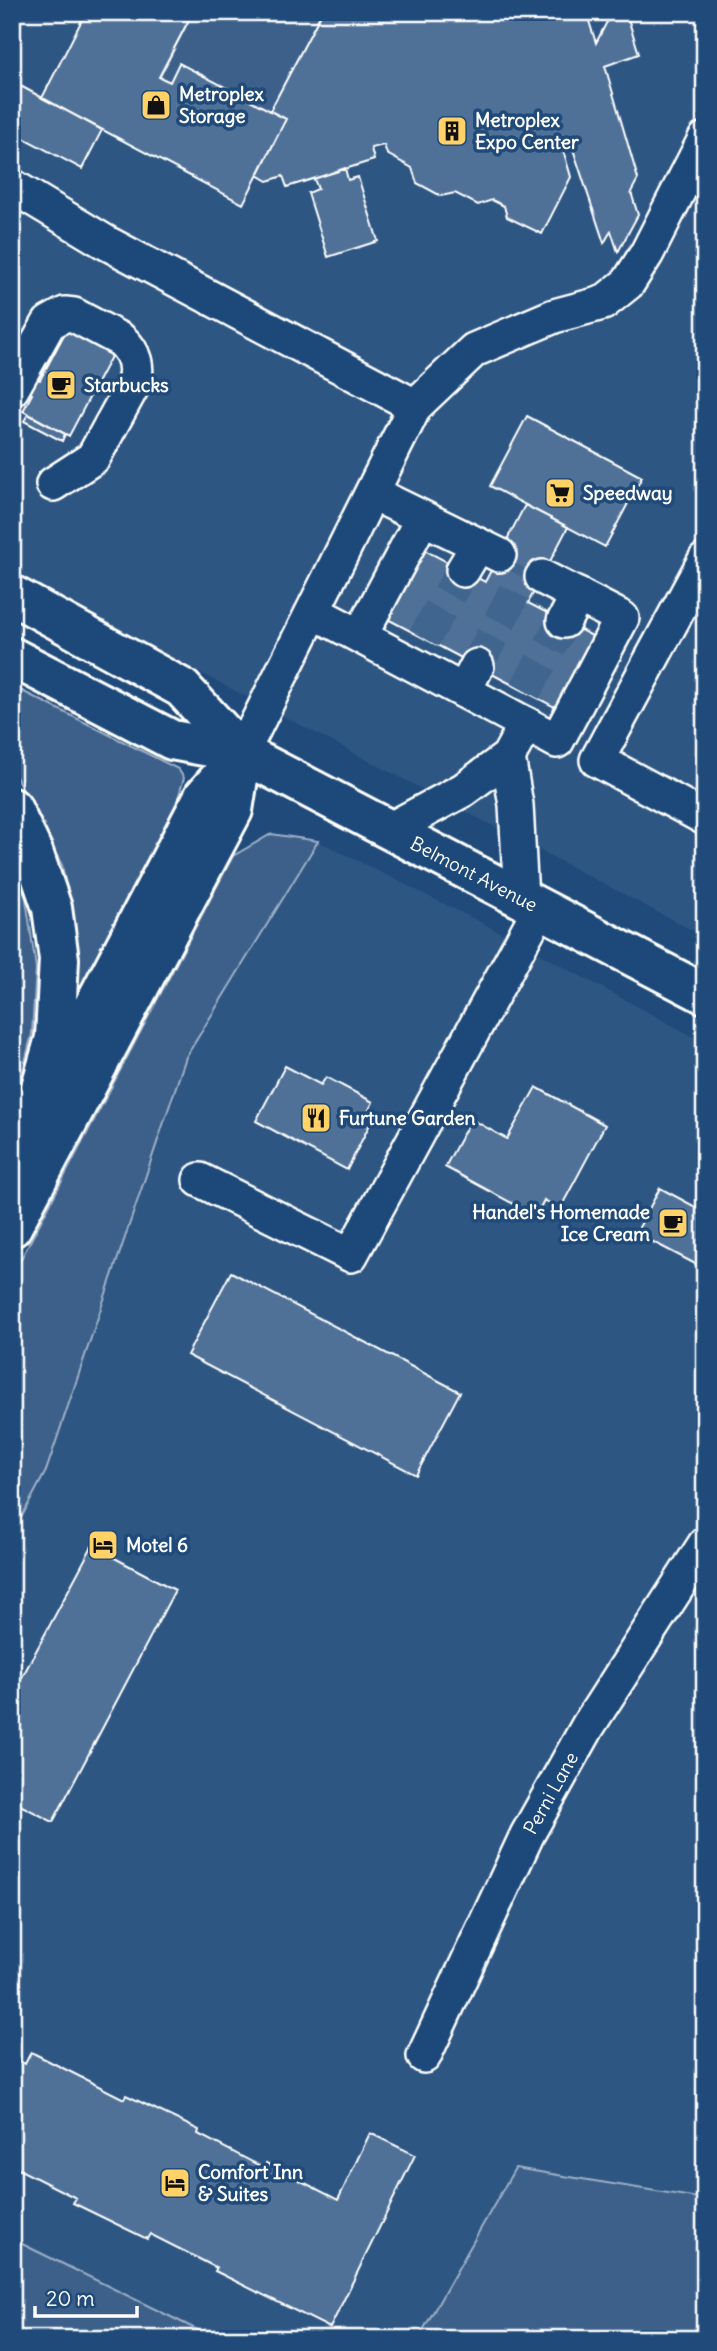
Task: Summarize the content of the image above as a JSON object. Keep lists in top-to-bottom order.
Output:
{
  "streets": {
    "main road": ["Belmont Avenue"],
    "lane": ["Perni Lane"]
  },
  "places": {
    "shop": ["Metroplex Storage"],
    "building": ["Metroplex Expo Center"],
    "cafe": ["Starbucks", "Handel's Homemade Ice Cream"],
    "supermarket": ["Speedway"],
    "restaurant": ["Furtune Garden"],
    "hotel": ["Motel 6", "Comfort Inn & Suites"]
  },
  "scale_bar": "20 m"
}
